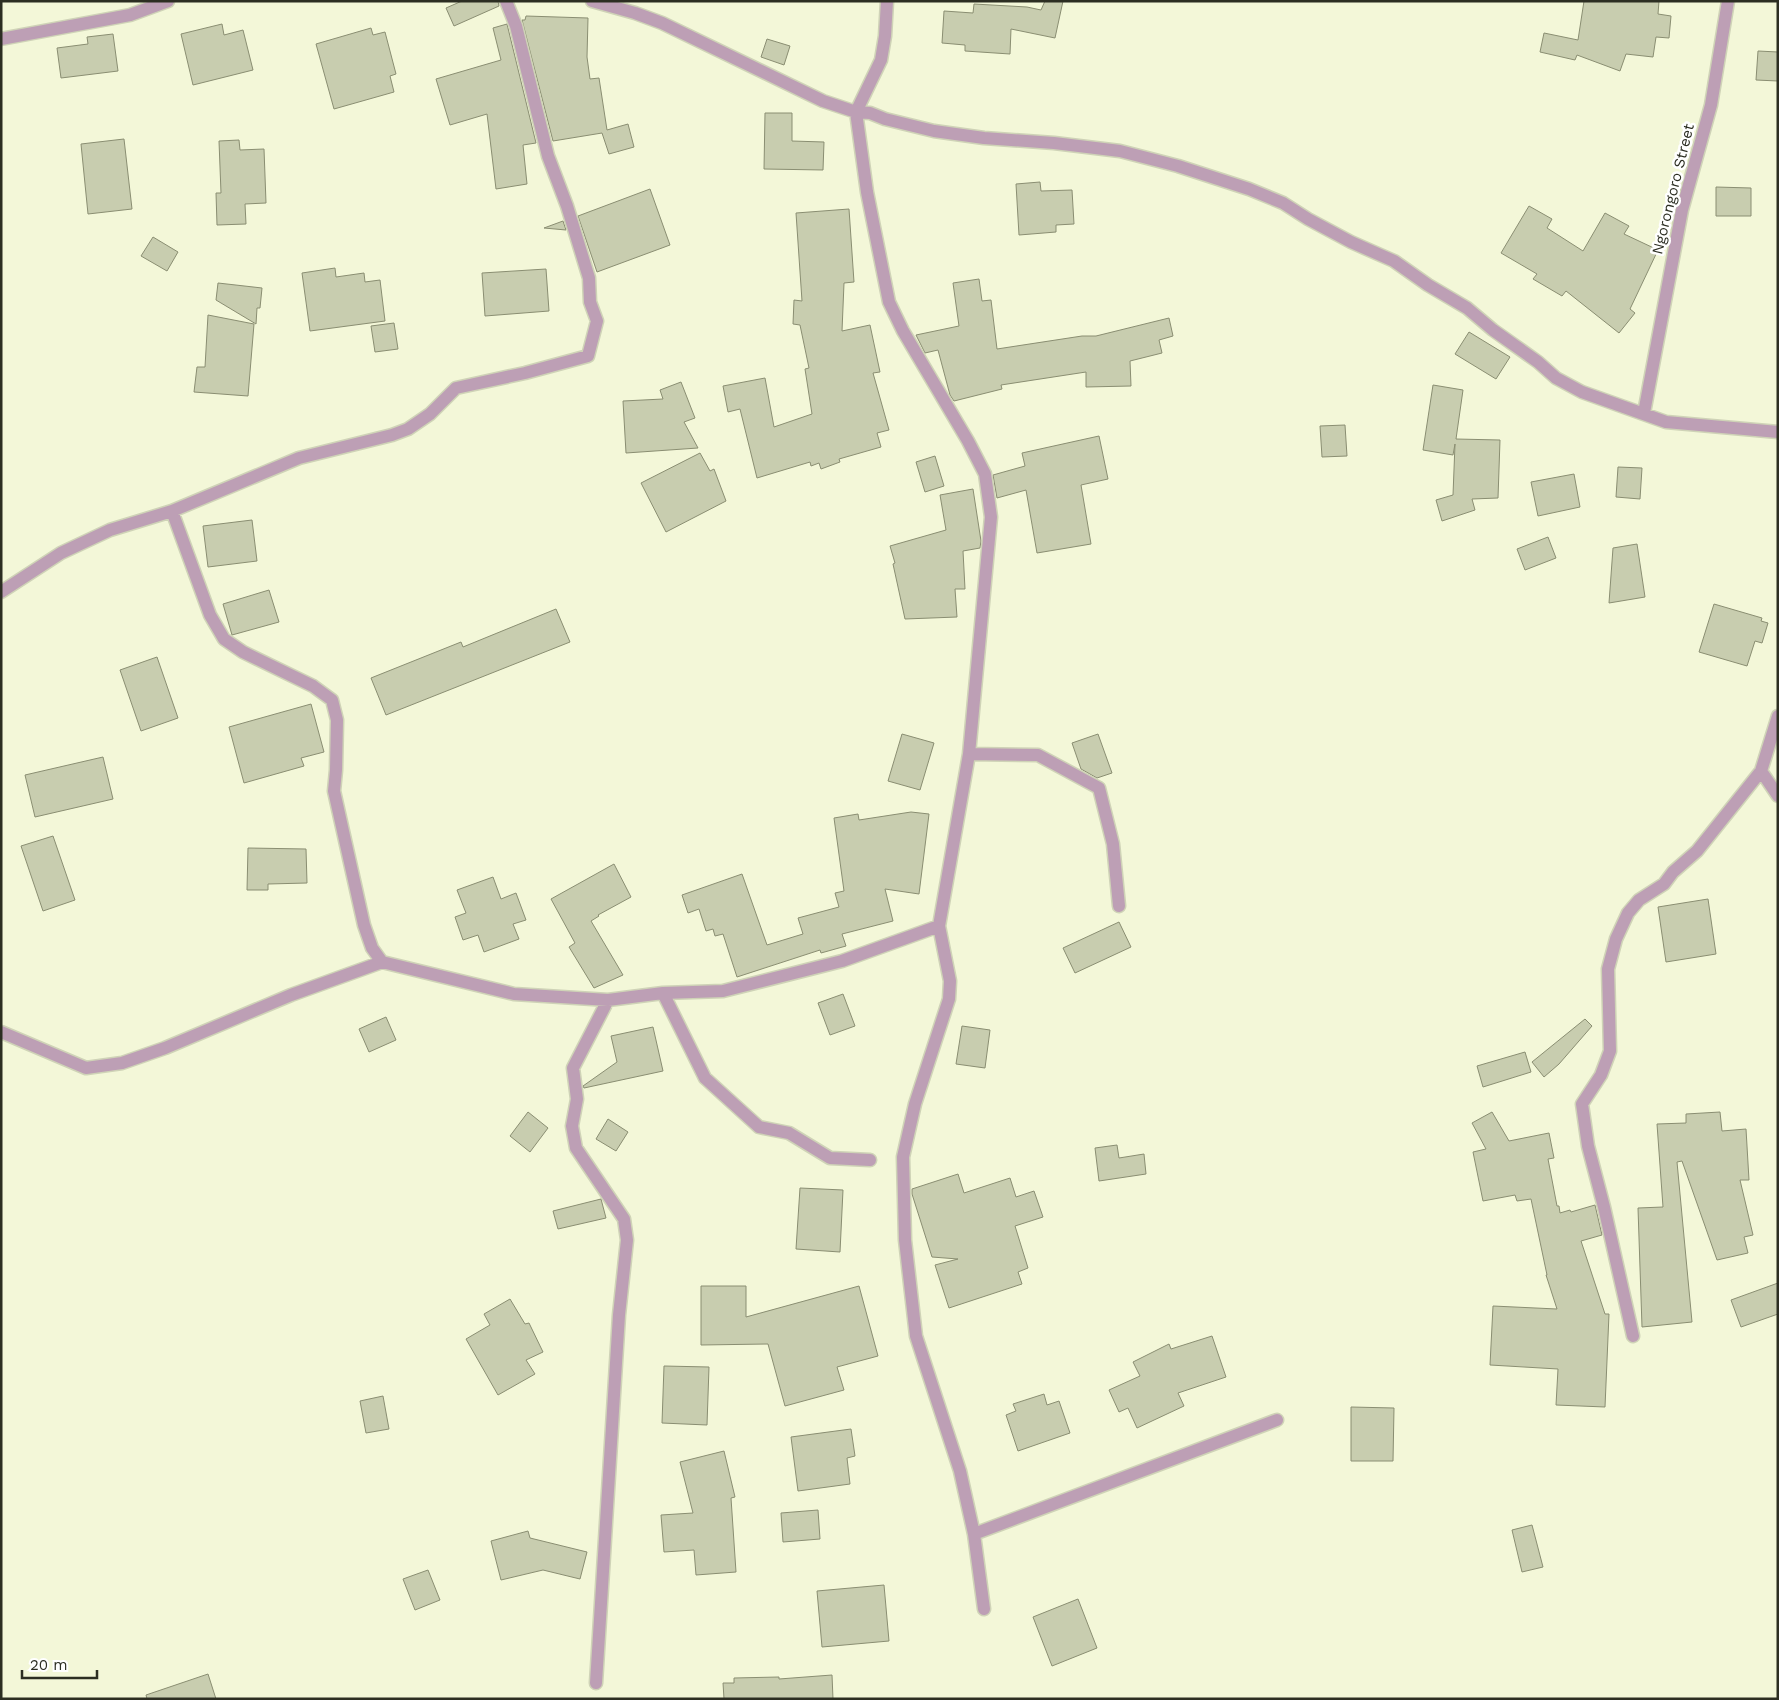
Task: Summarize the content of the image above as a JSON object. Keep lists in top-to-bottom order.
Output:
{
  "streets": {
    "street": ["Ngorongoro Street"]
  },
  "scale_bar": "20 m"
}
